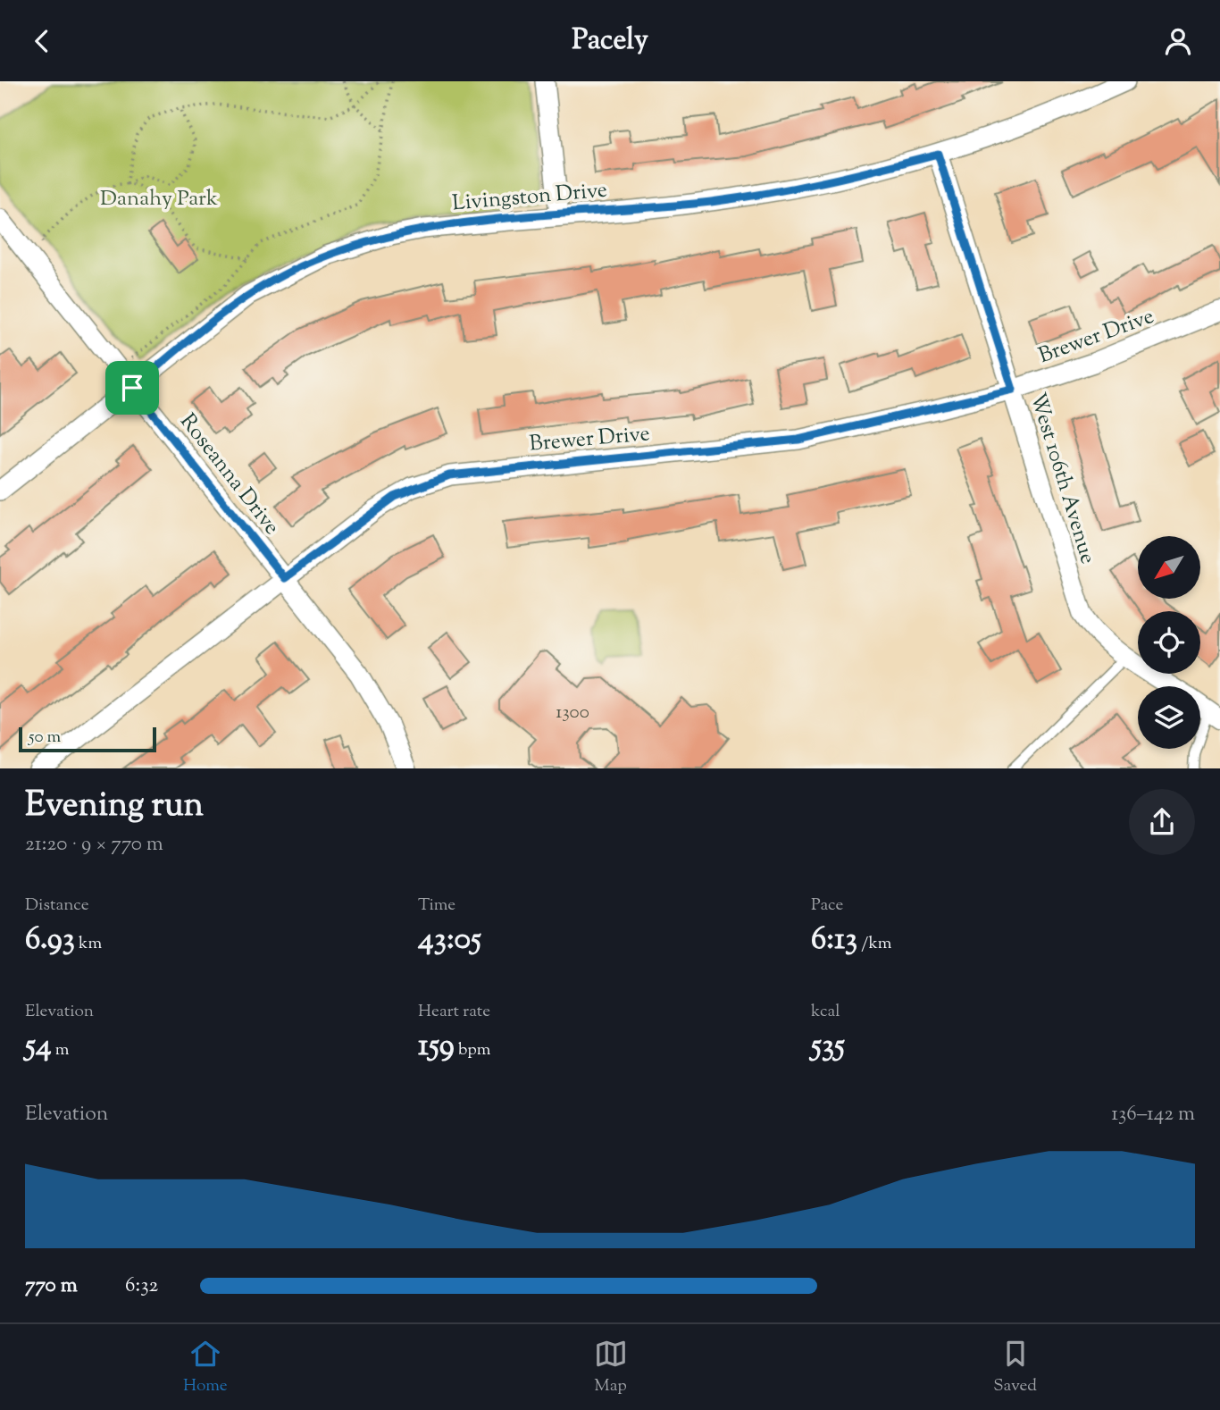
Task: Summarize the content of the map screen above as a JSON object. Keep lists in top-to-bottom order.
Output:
{
  "streets": {
    "street": [
      "Livingston Drive",
      "Brewer Drive",
      "Roseanna Drive",
      "West 106th Avenue"
    ]
  },
  "crossings": [
    ["Livingston Drive", "Roseanna Drive"],
    ["Livingston Drive", "West 106th Avenue"],
    ["Brewer Drive", "Roseanna Drive"],
    ["Brewer Drive", "West 106th Avenue"]
  ],
  "parks": ["Danahy Park"],
  "house_numbers": ["1300"],
  "scale_bar": "50 m",
  "north": "bottom left",
  "page": {
    "header": "Pacely",
    "scale": "50 m",
    "heading": ["Evening run", "21:20 · 9 × 770 m"],
    "stats": [
      ["Distance", "6.93 km"],
      ["Time", "43:05"],
      ["Pace", "6:13 /km"],
      ["Elevation", "54 m"],
      ["Heart rate", "159 bpm"],
      ["kcal", "535"]
    ],
    "chart": ["Elevation", "136–142 m"],
    "list": [
      {
        "name": "770 m",
        "note": "6:32"
      }
    ],
    "tabs": ["Home", "Map", "Saved"]
  }
}
